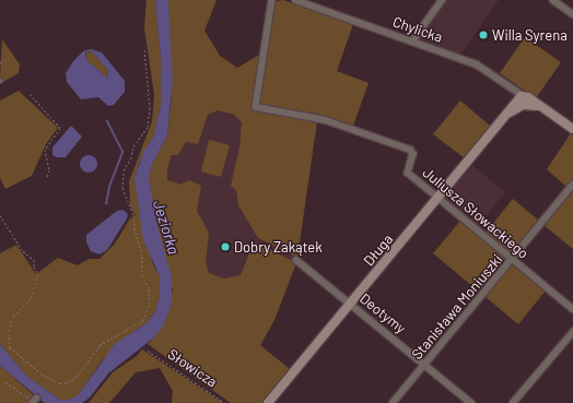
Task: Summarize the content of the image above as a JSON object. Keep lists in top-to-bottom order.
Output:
{
  "streets": {
    "street": [
      "Chylicka",
      "Juliusza Słowackiego",
      "Długa",
      "Stanisława Moniuszki",
      "Deotymy"
    ],
    "path": ["Słowicza"]
  },
  "crossings": [
    ["Chylicka", "Długa"],
    ["Juliusza Słowackiego", "Długa"],
    ["Juliusza Słowackiego", "Stanisława Moniuszki"],
    ["Długa", "Deotymy"],
    ["Stanisława Moniuszki", "Deotymy"]
  ],
  "water": ["Jeziorka"],
  "places": ["Willa Syrena", "Dobry Zakątek"]
}
